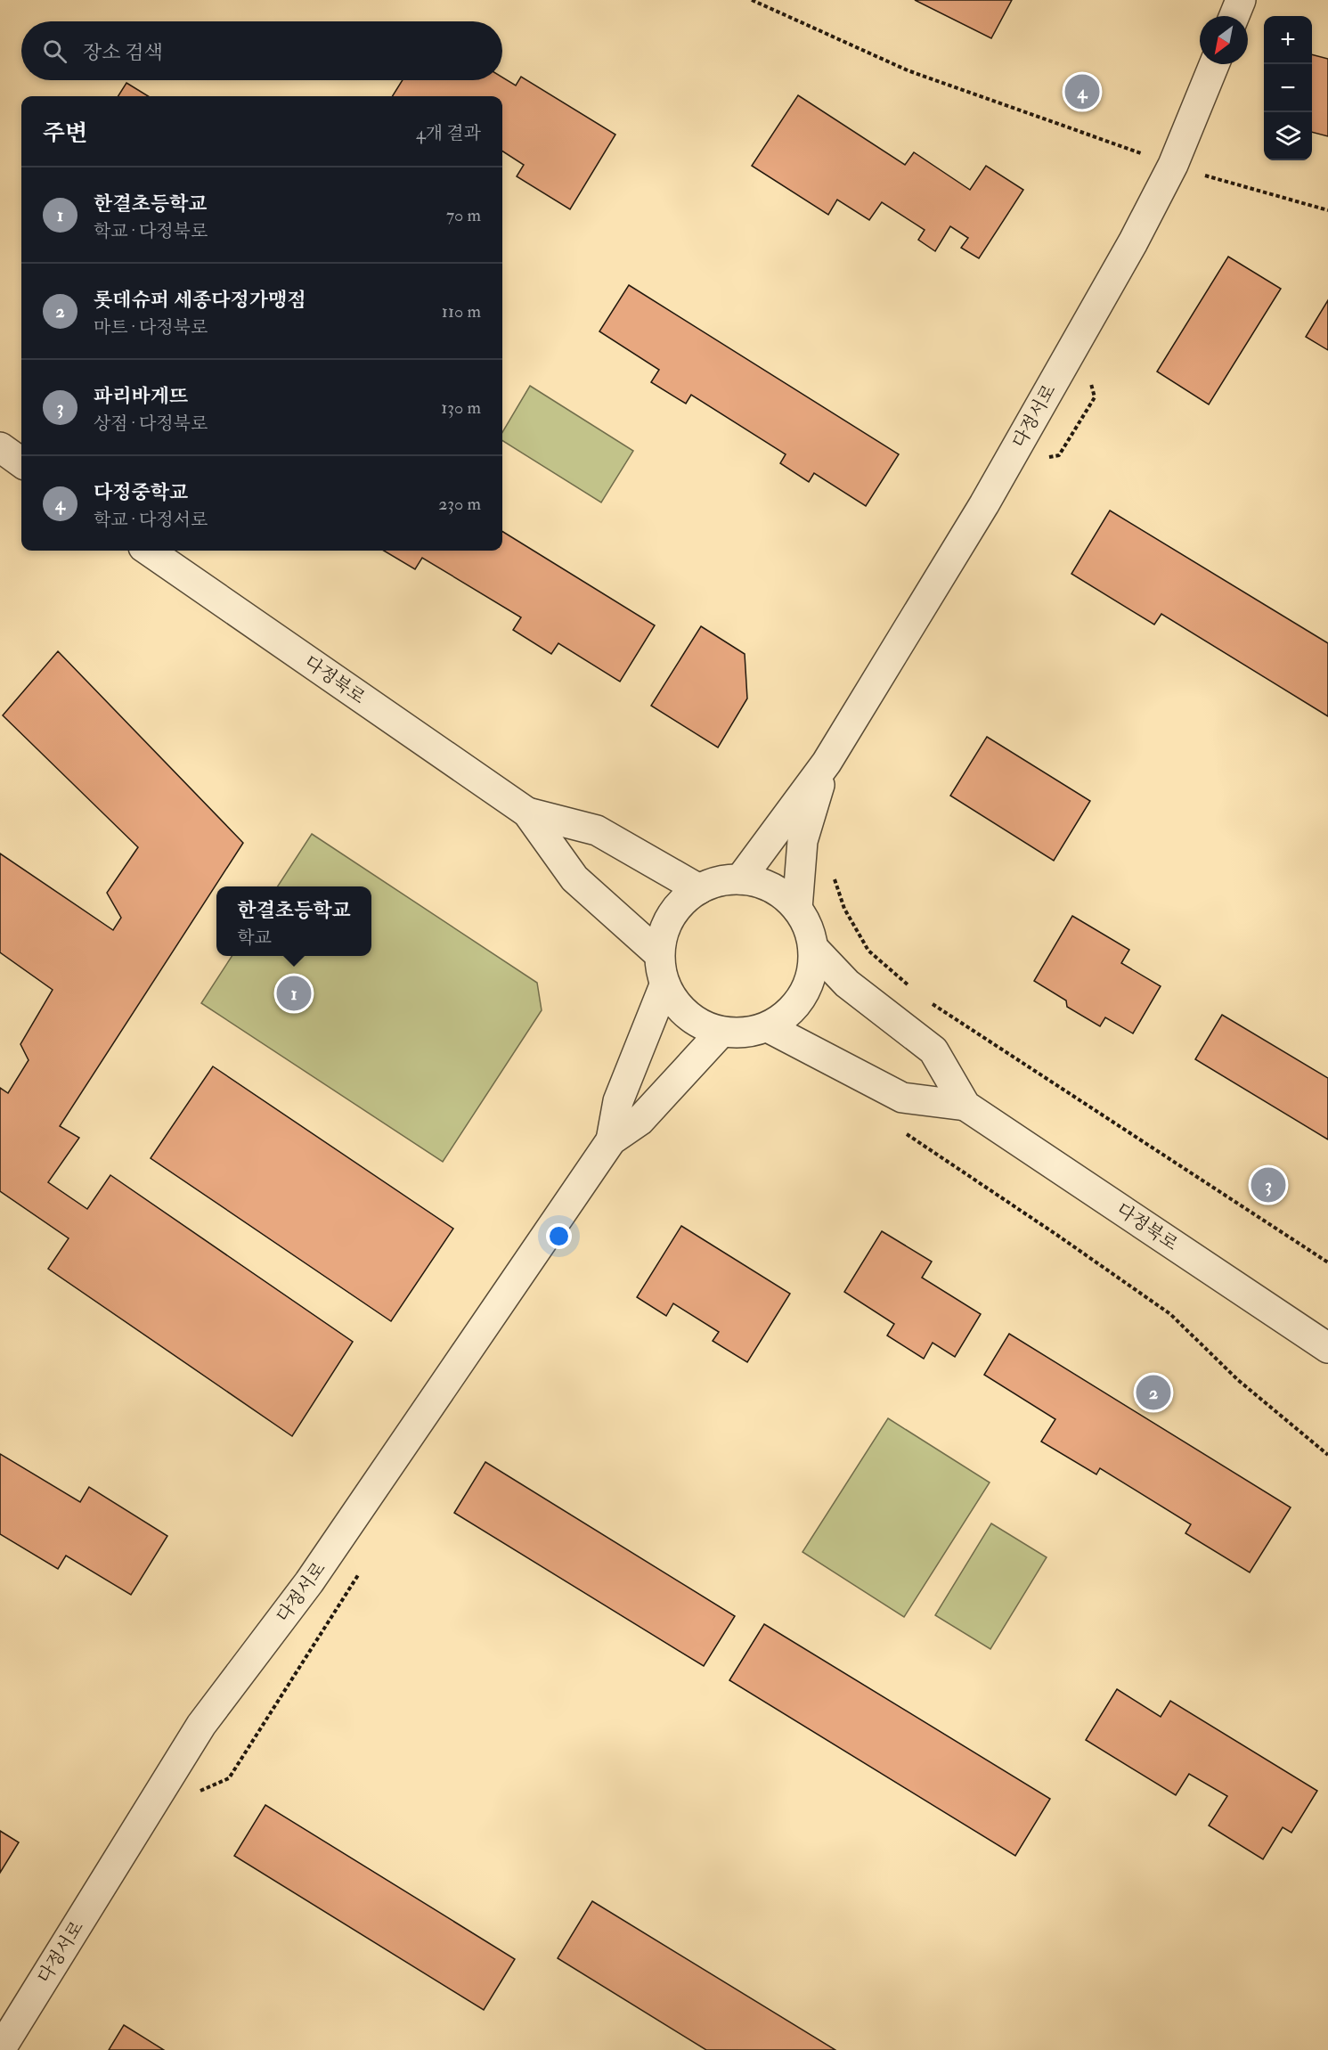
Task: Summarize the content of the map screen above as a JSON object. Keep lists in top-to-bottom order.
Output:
{
  "streets": {
    "street": ["다정서로", "다정북로"]
  },
  "north": "bottom left",
  "page": {
    "map_buttons": ["+", "−"],
    "search": "장소 검색",
    "pins": [
      "4",
      "1",
      "3",
      "2"
    ],
    "heading": ["주변", "4개 결과"],
    "list": [
      {
        "mark": "1",
        "name": "한결초등학교",
        "note": "학교 · 다정북로",
        "value": "70 m"
      },
      {
        "mark": "2",
        "name": "롯데슈퍼 세종다정가맹점",
        "note": "마트 · 다정북로",
        "value": "110 m"
      },
      {
        "mark": "3",
        "name": "파리바게뜨",
        "note": "상점 · 다정북로",
        "value": "130 m"
      },
      {
        "mark": "4",
        "name": "다정중학교",
        "note": "학교 · 다정서로",
        "value": "230 m"
      }
    ],
    "popup": ["한결초등학교", "학교"]
  }
}
